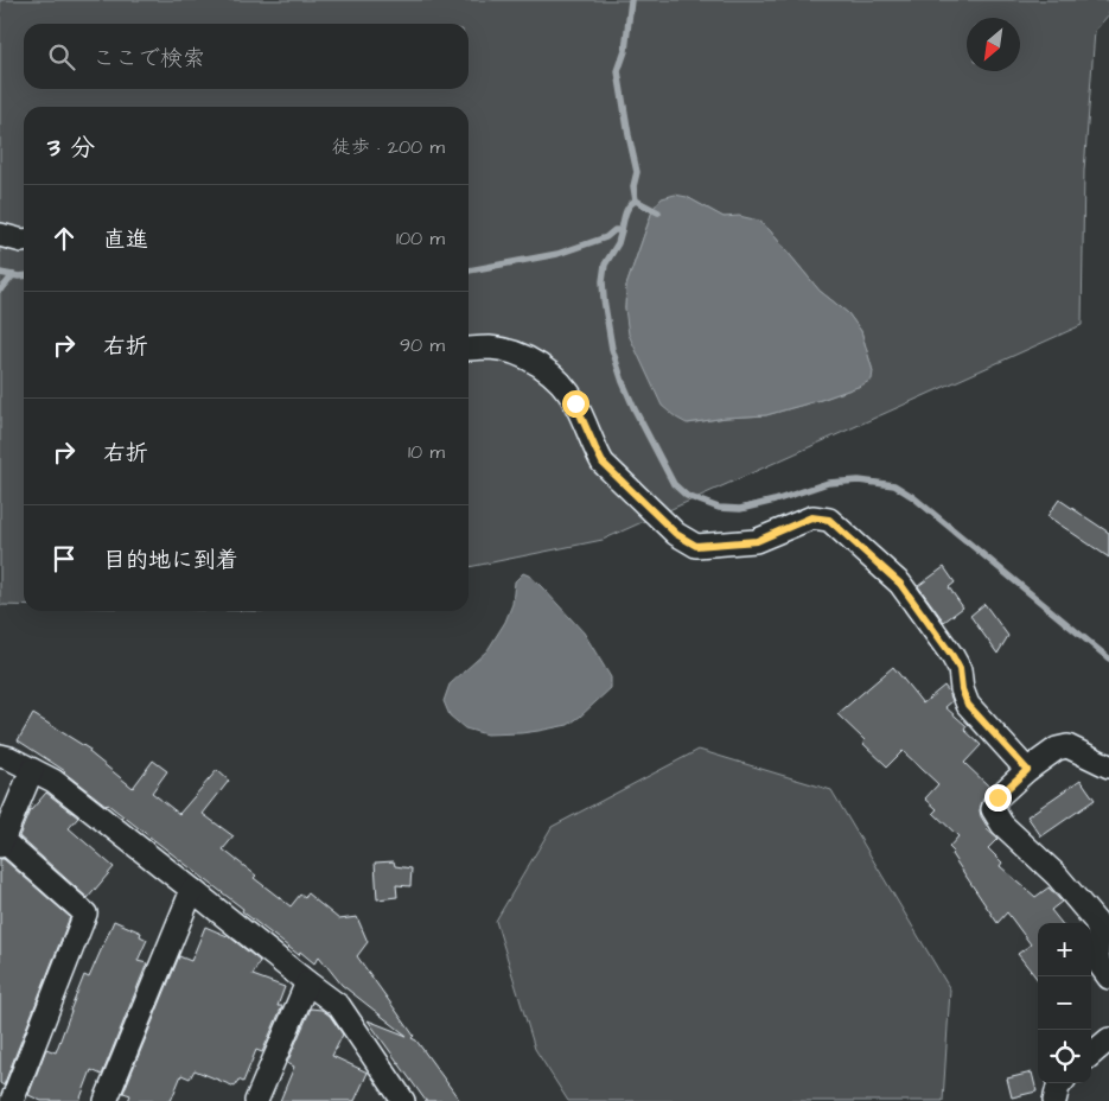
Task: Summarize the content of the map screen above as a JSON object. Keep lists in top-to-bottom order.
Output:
{
  "north": "bottom left",
  "page": {
    "search": "ここで検索",
    "heading": ["3 分", "徒歩 · 200 m"],
    "list": [
      ["直進", "100 m"],
      ["右折", "90 m"],
      ["右折", "10 m"],
      "目的地に到着"
    ],
    "map_buttons": ["+", "−"]
  }
}
